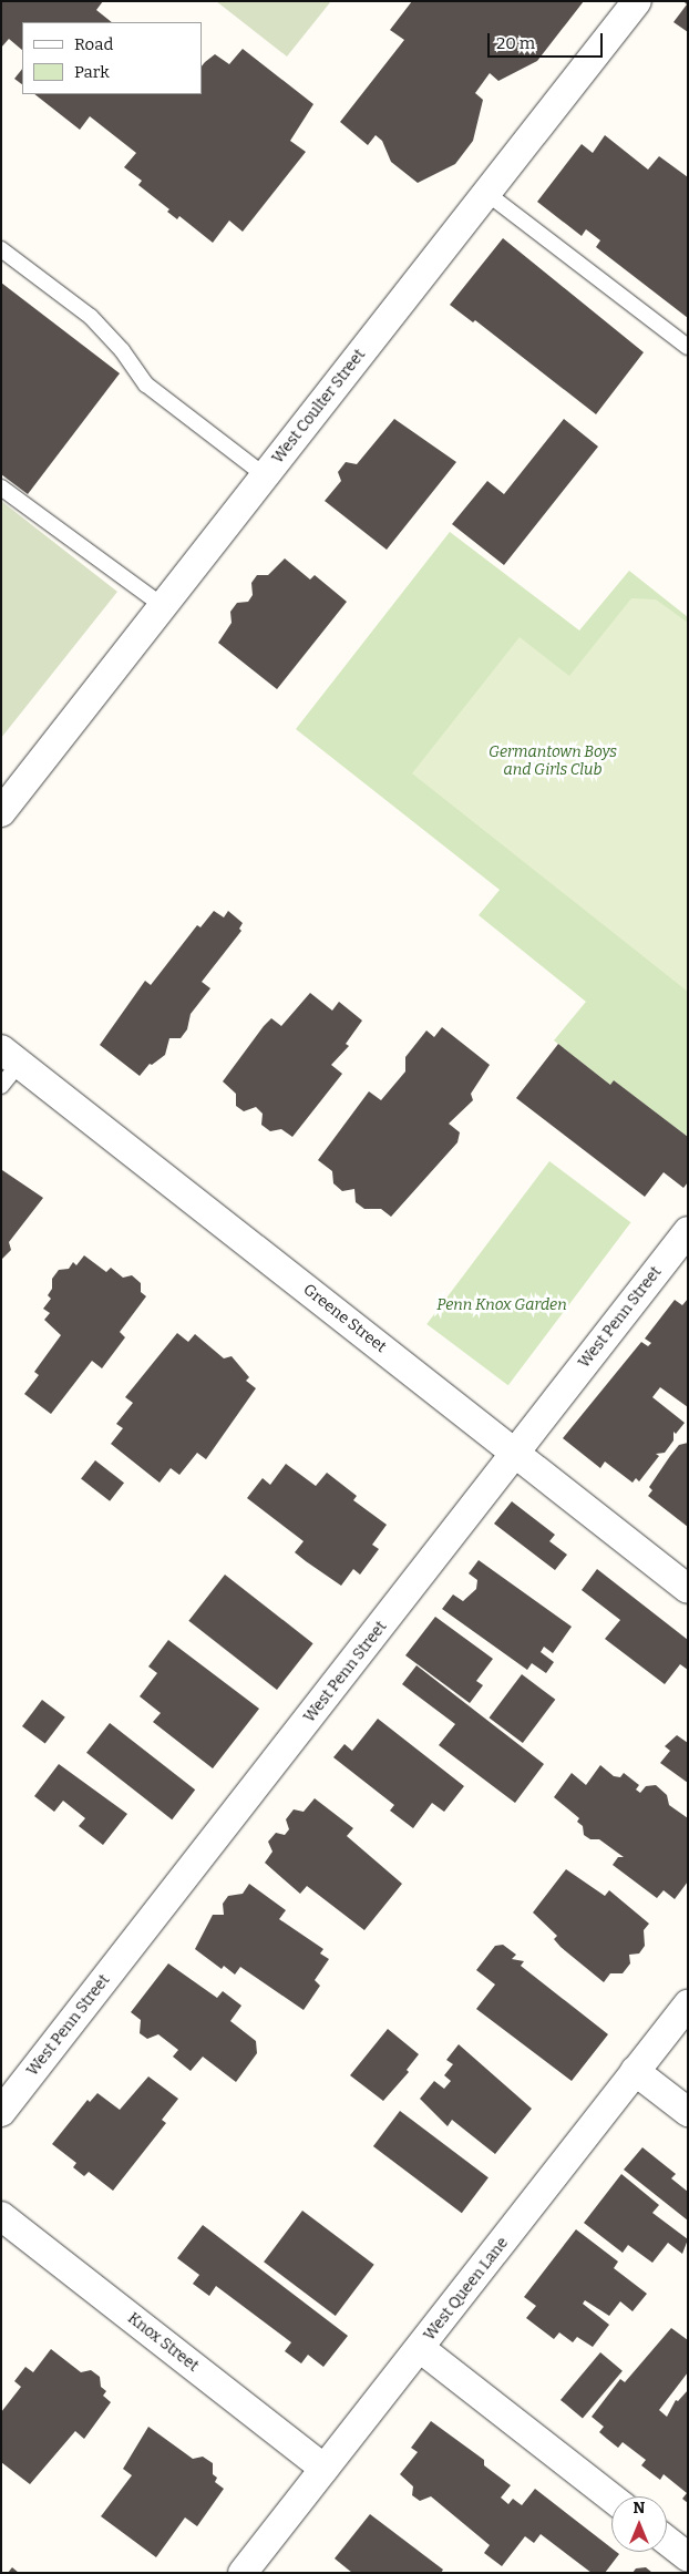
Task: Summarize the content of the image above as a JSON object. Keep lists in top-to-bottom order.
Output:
{
  "streets": {
    "street": [
      "West Coulter Street",
      "West Penn Street",
      "Greene Street",
      "West Queen Lane",
      "Knox Street"
    ]
  },
  "crossings": [
    ["West Penn Street", "Greene Street"],
    ["West Queen Lane", "Knox Street"]
  ],
  "parks": ["Germantown Boys and Girls Club", "Penn Knox Garden"],
  "legend": ["Road", "Park"],
  "scale_bar": "20 m",
  "north": "top"
}
